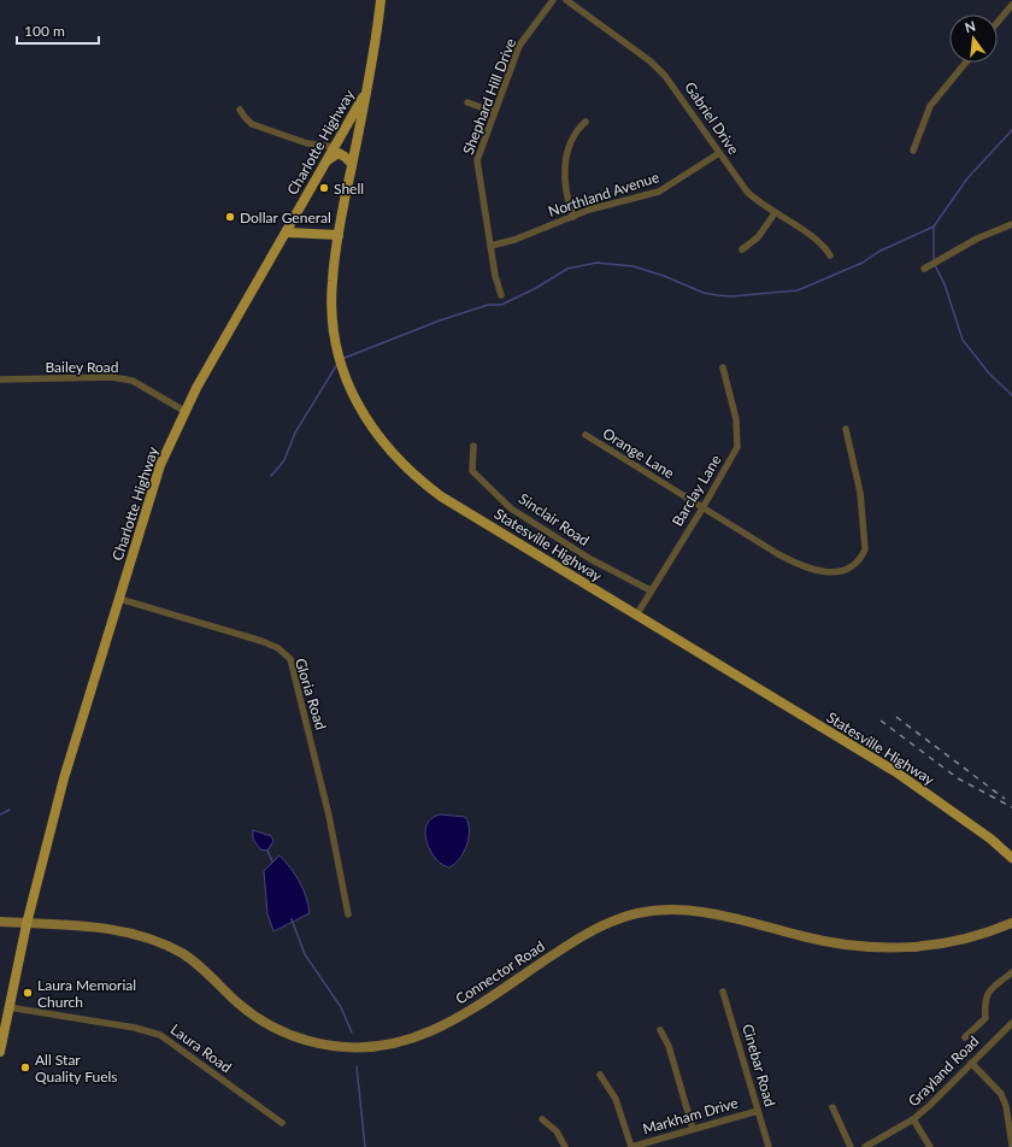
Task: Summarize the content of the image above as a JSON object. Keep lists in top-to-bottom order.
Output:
{
  "streets": {
    "main road": ["Charlotte Highway", "Statesville Highway"],
    "street": [
      "Shephard Hill Drive",
      "Gabriel Drive",
      "Northland Avenue",
      "Bailey Road",
      "Orange Lane",
      "Barclay Lane",
      "Sinclair Road",
      "Gloria Road",
      "Connector Road",
      "Laura Road",
      "Cinebar Road",
      "Grayland Road",
      "Markham Drive"
    ]
  },
  "crossings": [
    ["Shephard Hill Drive", "Northland Avenue"],
    ["Gabriel Drive", "Northland Avenue"],
    ["Charlotte Highway", "Bailey Road"],
    ["Charlotte Highway", "Statesville Highway"],
    ["Charlotte Highway", "Gloria Road"],
    ["Charlotte Highway", "Connector Road"],
    ["Charlotte Highway", "Laura Road"],
    ["Orange Lane", "Barclay Lane"],
    ["Barclay Lane", "Sinclair Road"],
    ["Barclay Lane", "Statesville Highway"],
    ["Cinebar Road", "Markham Drive"]
  ],
  "places": [
    "Shell",
    "Dollar General",
    "Laura Memorial Church",
    "All Star Quality Fuels"
  ],
  "scale_bar": "100 m",
  "north": "top"
}
